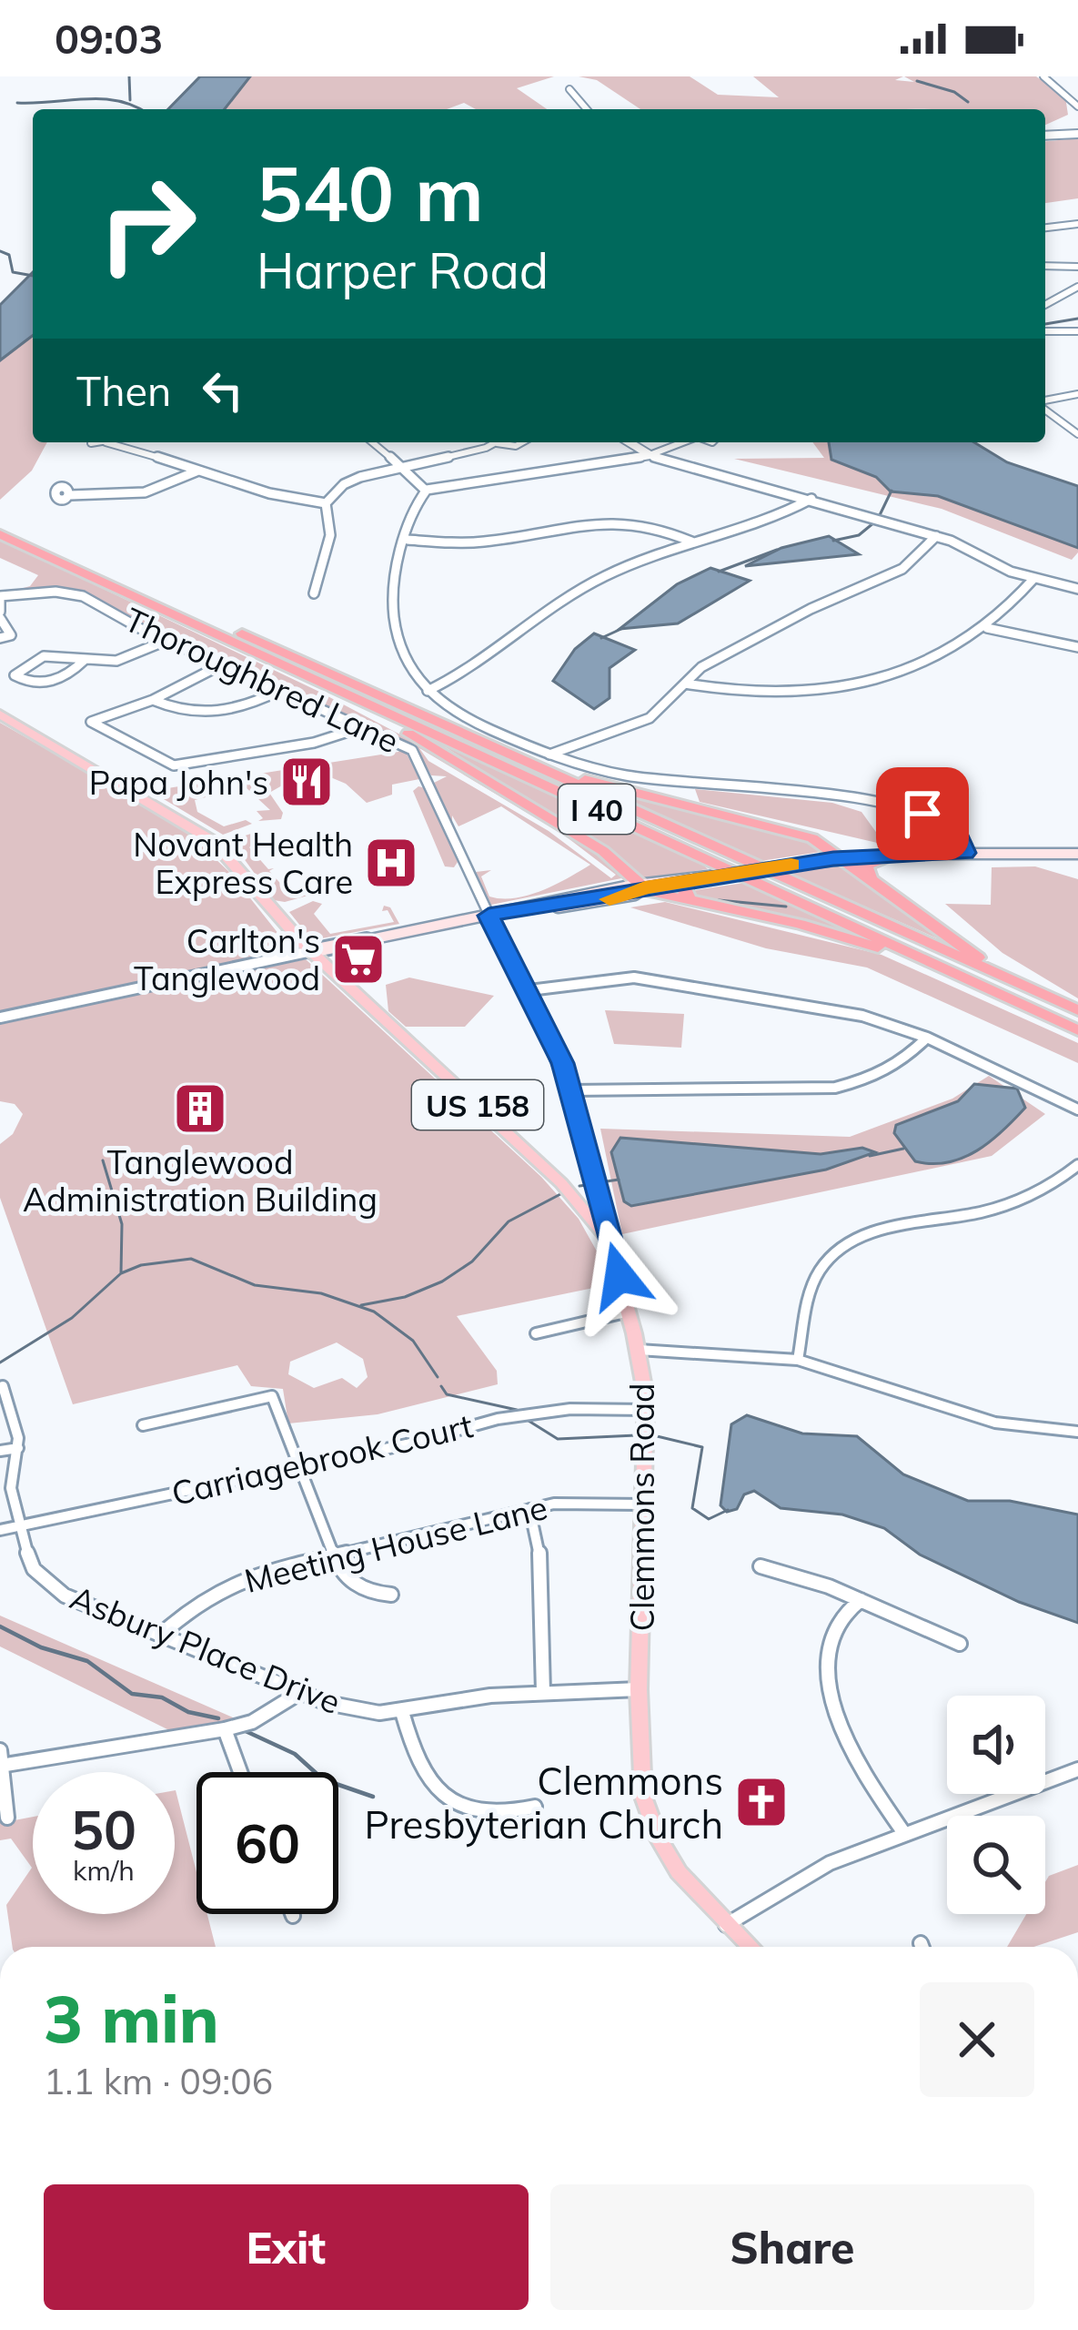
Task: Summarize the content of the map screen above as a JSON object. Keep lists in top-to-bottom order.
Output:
{
  "streets": {
    "highway": ["I 40"],
    "main road": ["US 158", "Clemmons Road"],
    "street": [
      "Thoroughbred Lane",
      "Carriagebrook Court",
      "Meeting House Lane",
      "Asbury Place Drive"
    ]
  },
  "crossings": [
    ["Thoroughbred Lane", "Clemmons Road"],
    ["Carriagebrook Court", "Clemmons Road"],
    ["Carriagebrook Court", "Asbury Place Drive"],
    ["Clemmons Road", "Meeting House Lane"],
    ["Clemmons Road", "Asbury Place Drive"],
    ["Meeting House Lane", "Asbury Place Drive"]
  ],
  "places": {
    "restaurant": ["Papa John's"],
    "hospital": ["Novant Health Express Care"],
    "supermarket": ["Carlton's Tanglewood"],
    "building": ["Tanglewood Administration Building"],
    "church": ["Clemmons Presbyterian Church"]
  },
  "page": {
    "status": "09:03",
    "turn": ["540 m", "Harper Road"],
    "then": "Then",
    "speed": "50 km/h",
    "limit": "60",
    "heading": ["3 min", "1.1 km · 09:06"],
    "buttons": ["Exit", "Share"]
  }
}
